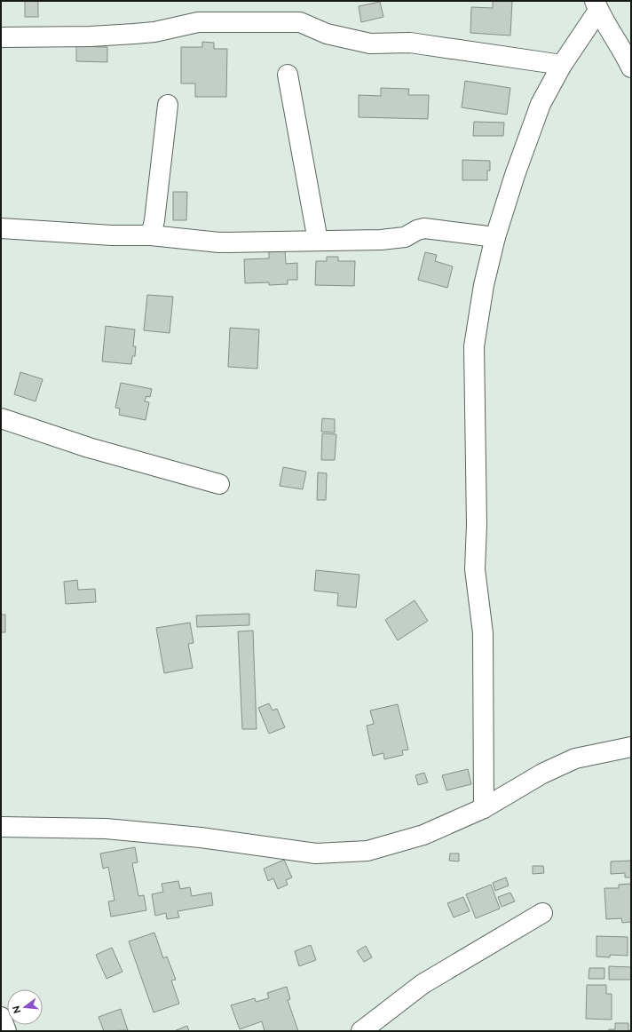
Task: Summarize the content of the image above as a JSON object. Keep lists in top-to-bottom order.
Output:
{
  "north": "left"
}
